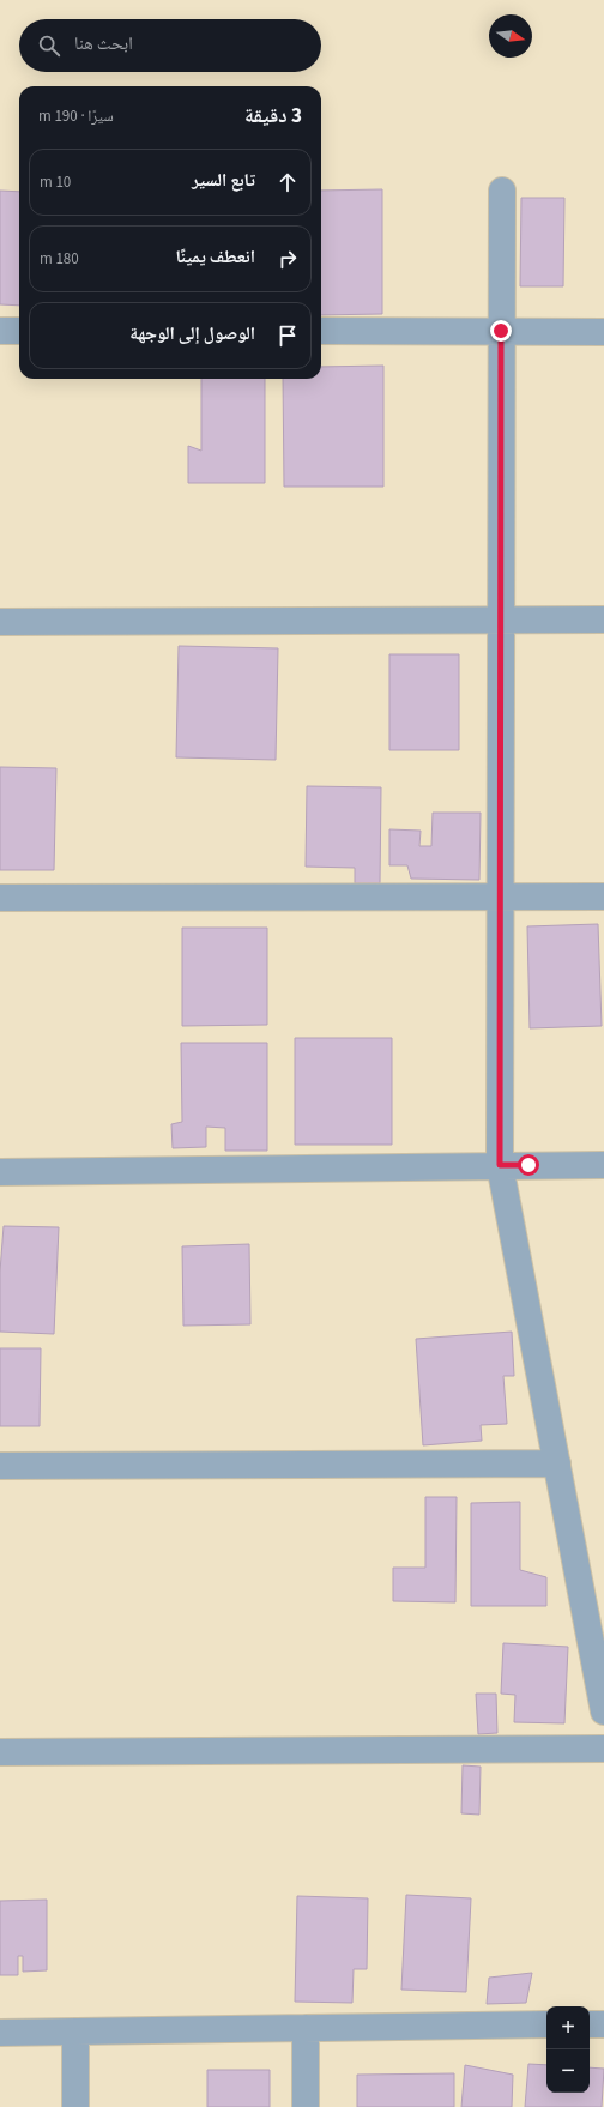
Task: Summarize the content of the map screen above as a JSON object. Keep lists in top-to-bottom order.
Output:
{
  "north": "right",
  "page": {
    "search": "ابحث هنا",
    "heading": ["3 دقيقة", "سيرًا · 190 m"],
    "list": [
      ["تابع السير", "10 m"],
      ["انعطف يمينًا", "180 m"],
      "الوصول إلى الوجهة"
    ],
    "map_buttons": ["+", "−"]
  }
}
